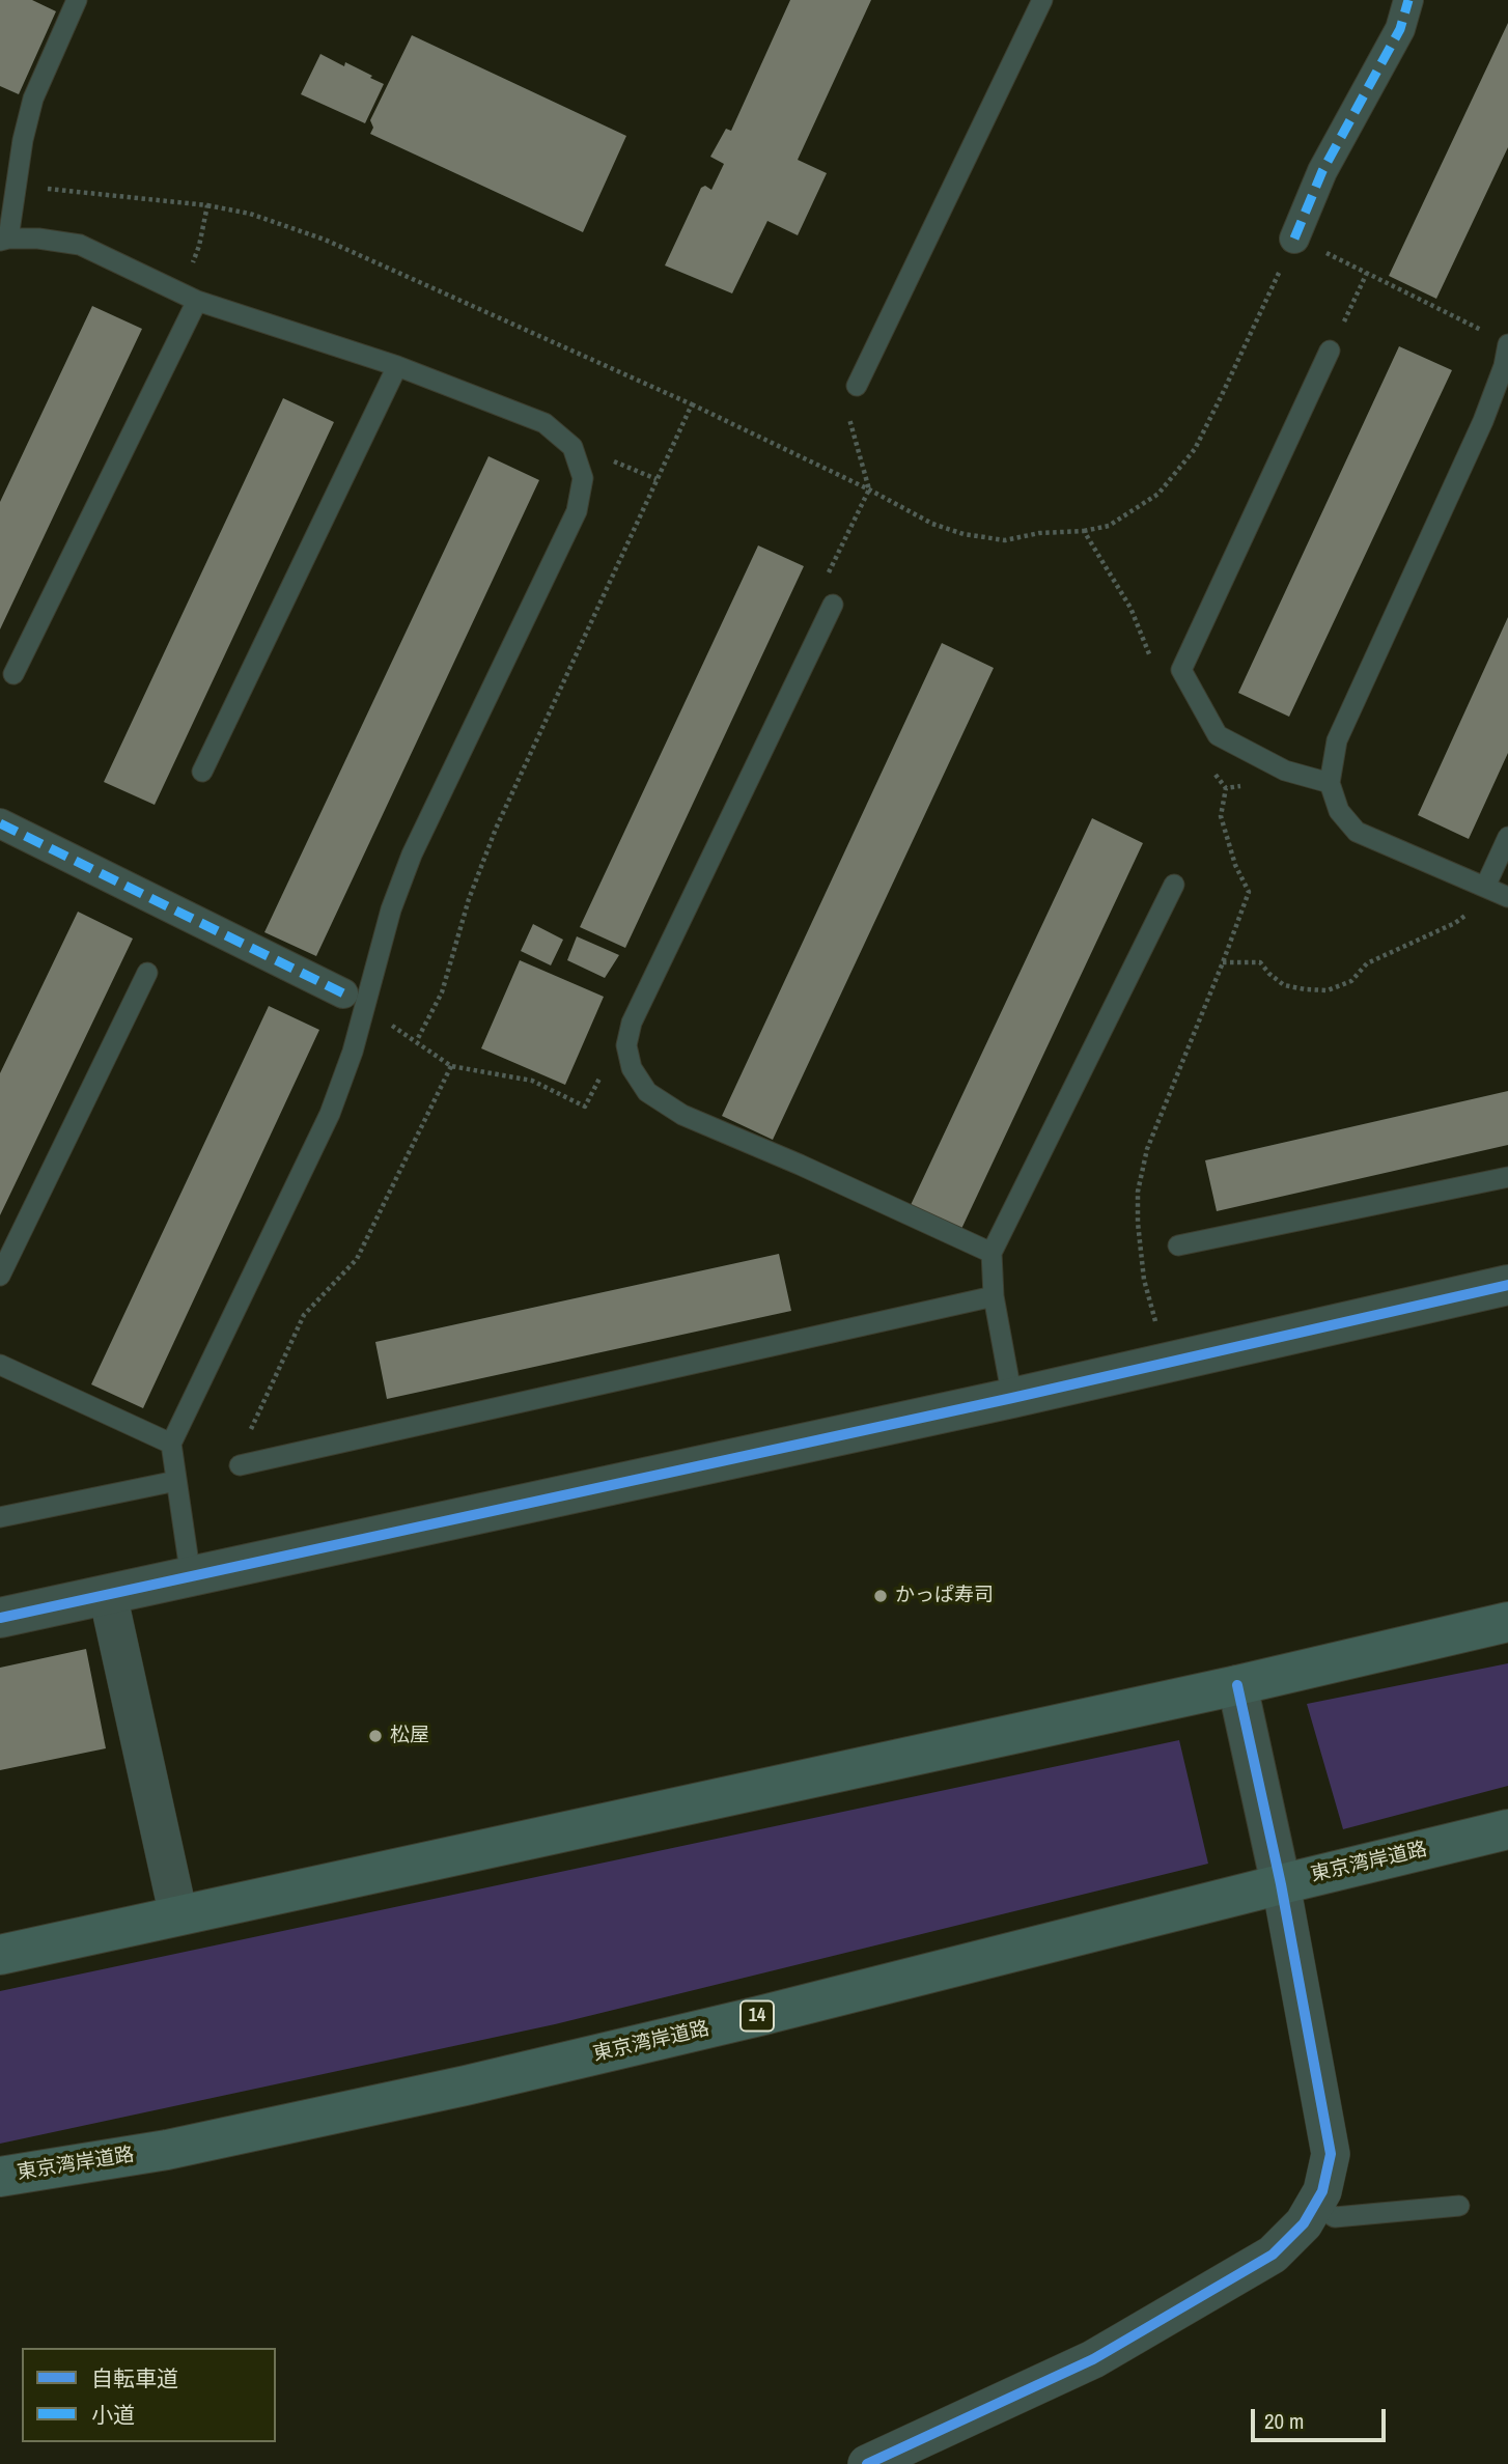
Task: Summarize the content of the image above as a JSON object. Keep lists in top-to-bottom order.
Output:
{
  "streets": {
    "highway": ["東京湾岸道路", "14"]
  },
  "places": ["かっぱ寿司", "松屋"],
  "legend": ["自転車道", "小道"],
  "scale_bar": "20 m"
}
